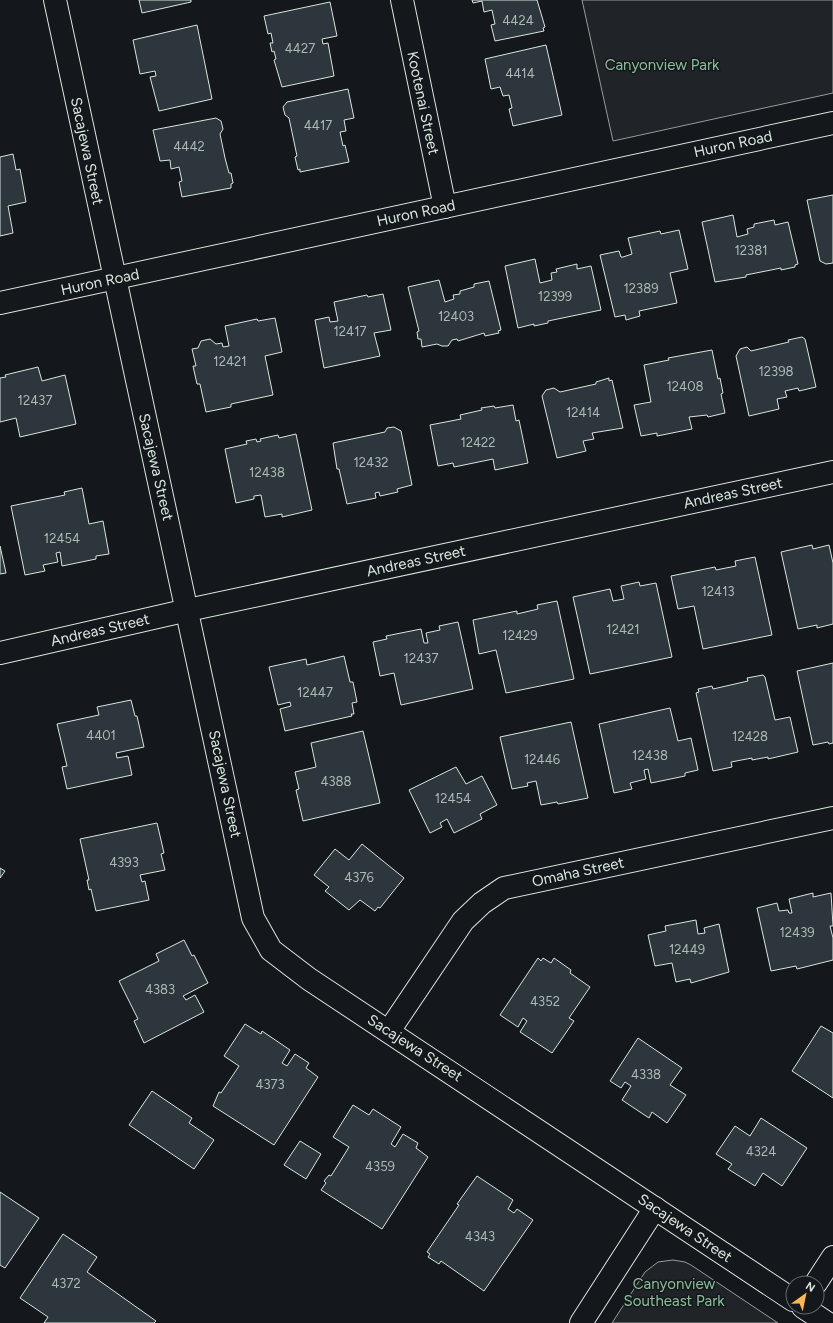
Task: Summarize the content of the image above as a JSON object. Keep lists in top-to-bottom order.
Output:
{
  "streets": {
    "street": [
      "Kootenai Street",
      "Huron Road",
      "Sacajewa Street",
      "Andreas Street",
      "Omaha Street"
    ]
  },
  "crossings": [
    ["Kootenai Street", "Huron Road"],
    ["Huron Road", "Sacajewa Street"],
    ["Sacajewa Street", "Andreas Street"],
    ["Sacajewa Street", "Omaha Street"]
  ],
  "parks": ["Canyonview Park", "Canyonview Southeast Park"],
  "house_numbers": [
    "4424",
    "4427",
    "4414",
    "4417",
    "4442",
    "12381",
    "12389",
    "12399",
    "12403",
    "12417",
    "12421",
    "12398",
    "12408",
    "12437",
    "12414",
    "12422",
    "12432",
    "12438",
    "12454",
    "12413",
    "12421",
    "12429",
    "12437",
    "12447",
    "4401",
    "12428",
    "12438",
    "12446",
    "4388",
    "12454",
    "4393",
    "4376",
    "12439",
    "12449",
    "4383",
    "4352",
    "4338",
    "4373",
    "4324",
    "4359",
    "4343",
    "4372"
  ],
  "north": "top right"
}
